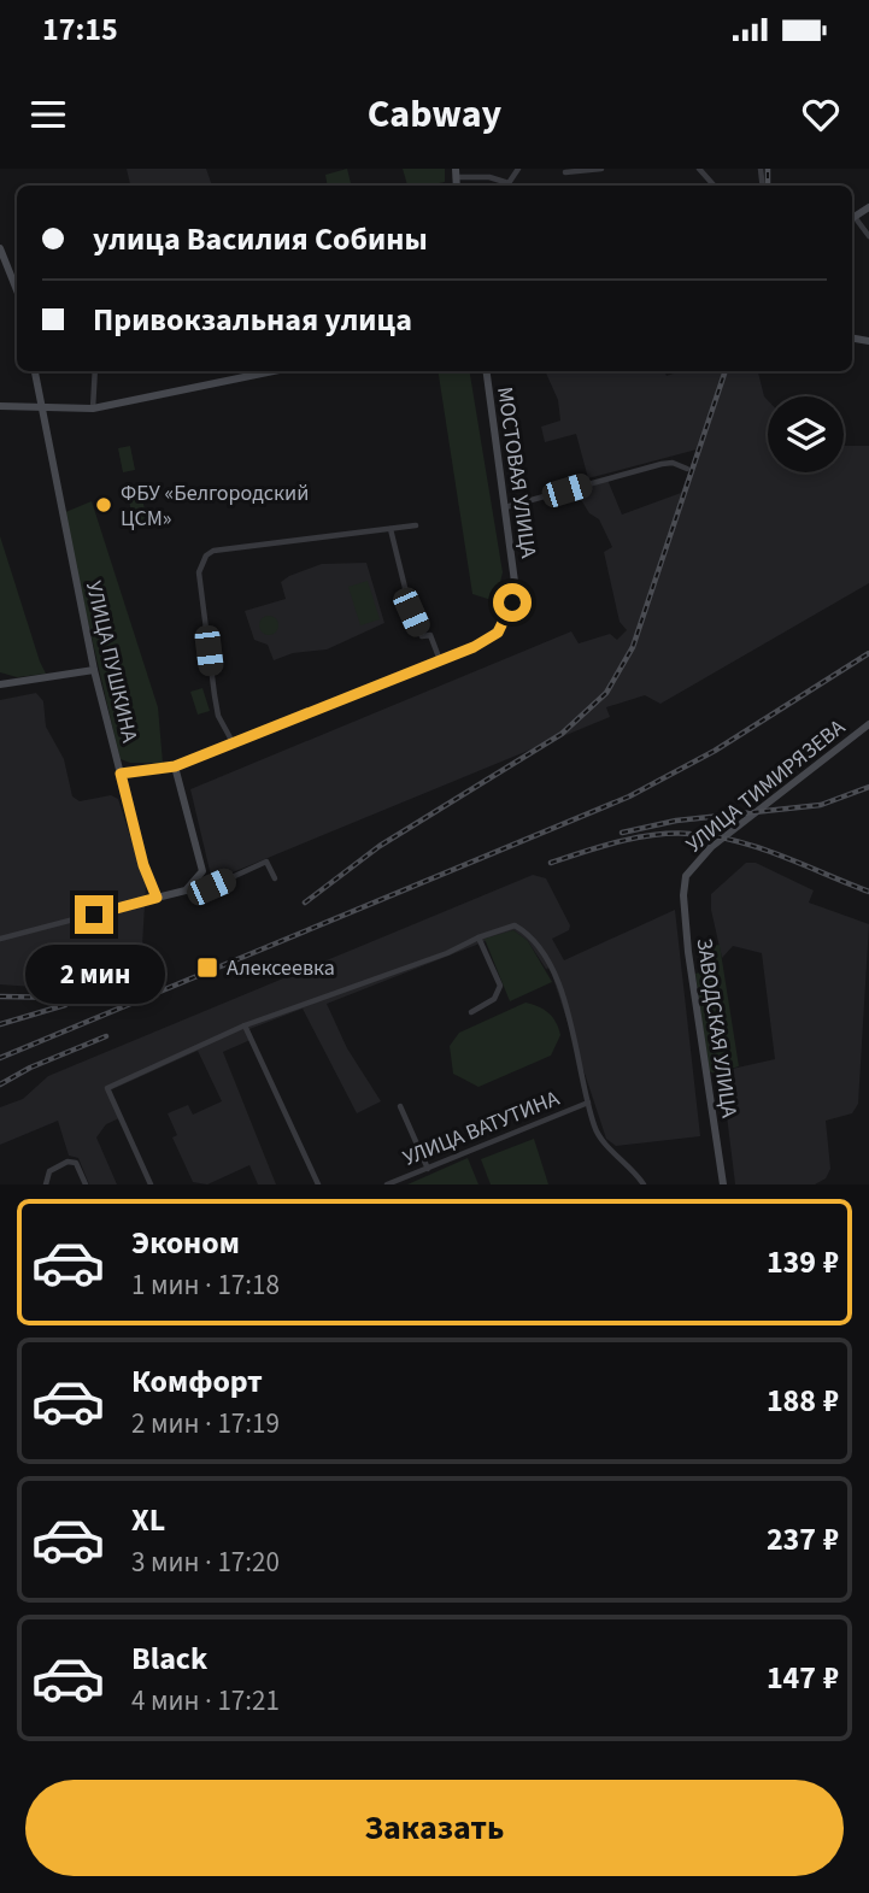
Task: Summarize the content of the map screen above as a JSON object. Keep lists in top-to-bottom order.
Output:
{
  "streets": {
    "street": [
      "МОСТОВАЯ УЛИЦА",
      "УЛИЦА ПУШКИНА",
      "УЛИЦА ТИМИРЯЗЕВА",
      "ЗАВОДСКАЯ УЛИЦА",
      "УЛИЦА ВАТУТИНА"
    ]
  },
  "crossings": [
    ["УЛИЦА ТИМИРЯЗЕВА", "ЗАВОДСКАЯ УЛИЦА"]
  ],
  "places": {
    "other": ["ФБУ «Белгородский ЦСМ»"],
    "transit": ["Алексеевка"]
  },
  "page": {
    "status": "17:15",
    "header": "Cabway",
    "banner": ["улица Василия Собины", "Привокзальная улица"],
    "bubble": "2 мин",
    "list": [
      {
        "name": "Эконом",
        "note": "1 мин · 17:18",
        "value": "139 ₽"
      },
      {
        "name": "Комфорт",
        "note": "2 мин · 17:19",
        "value": "188 ₽"
      },
      {
        "name": "XL",
        "note": "3 мин · 17:20",
        "value": "237 ₽"
      },
      {
        "name": "Black",
        "note": "4 мин · 17:21",
        "value": "147 ₽"
      }
    ],
    "buttons": "Заказать"
  }
}
